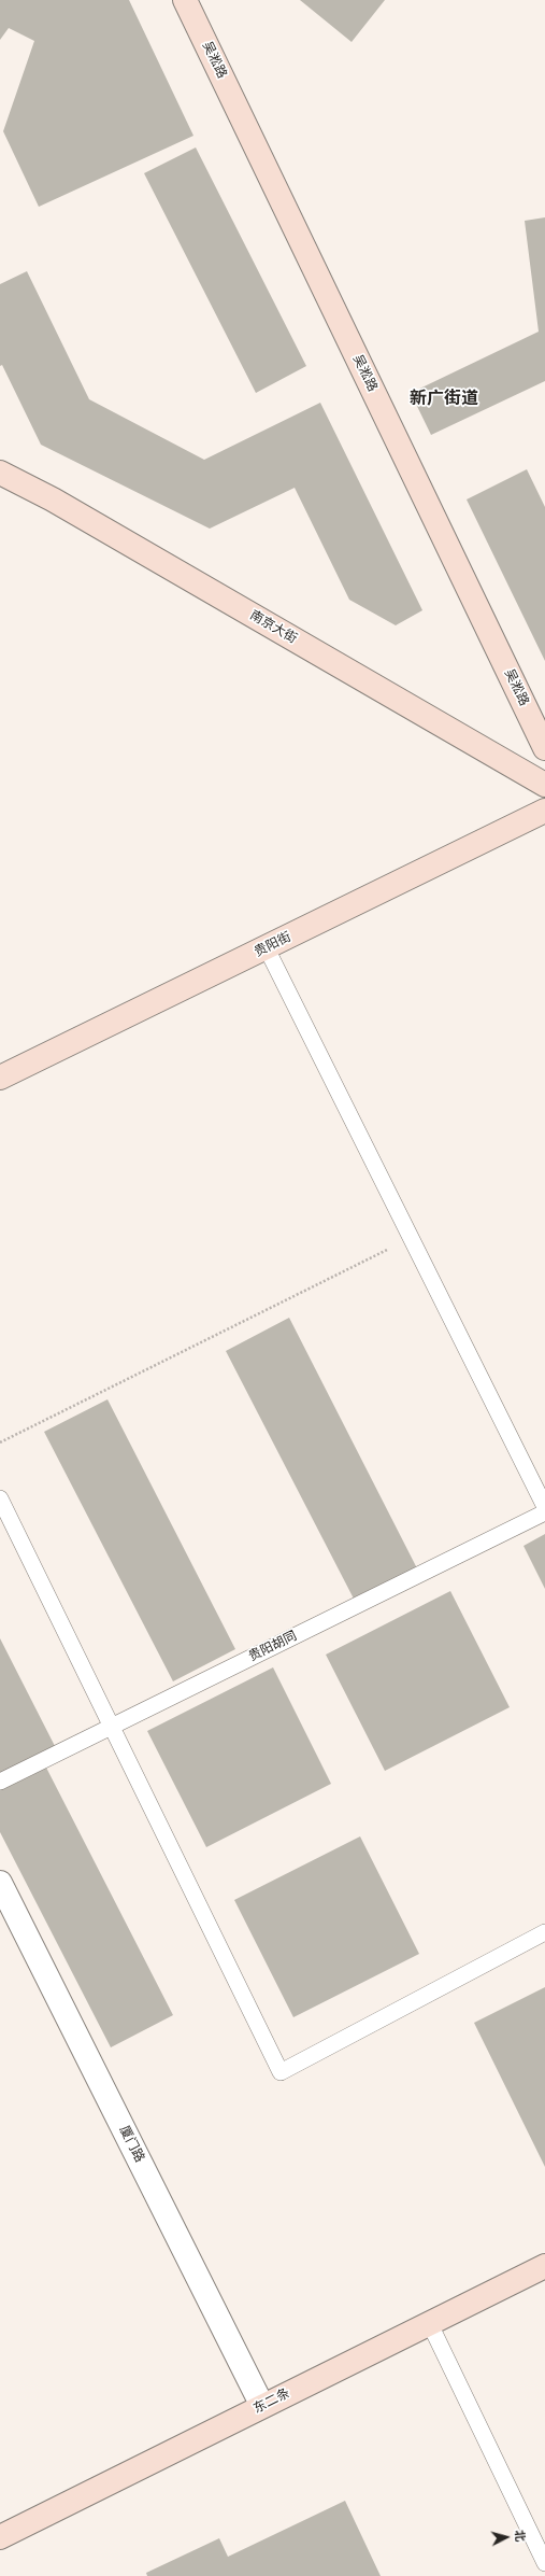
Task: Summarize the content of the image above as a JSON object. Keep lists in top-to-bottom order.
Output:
{
  "streets": {
    "street": [
      "吴淞路",
      "南京大街",
      "贵阳街",
      "厦门路",
      "东二条"
    ],
    "lane": ["贵阳胡同"]
  },
  "crossings": [
    ["厦门路", "东二条"]
  ],
  "districts": ["新广街道"],
  "north": "right"
}
